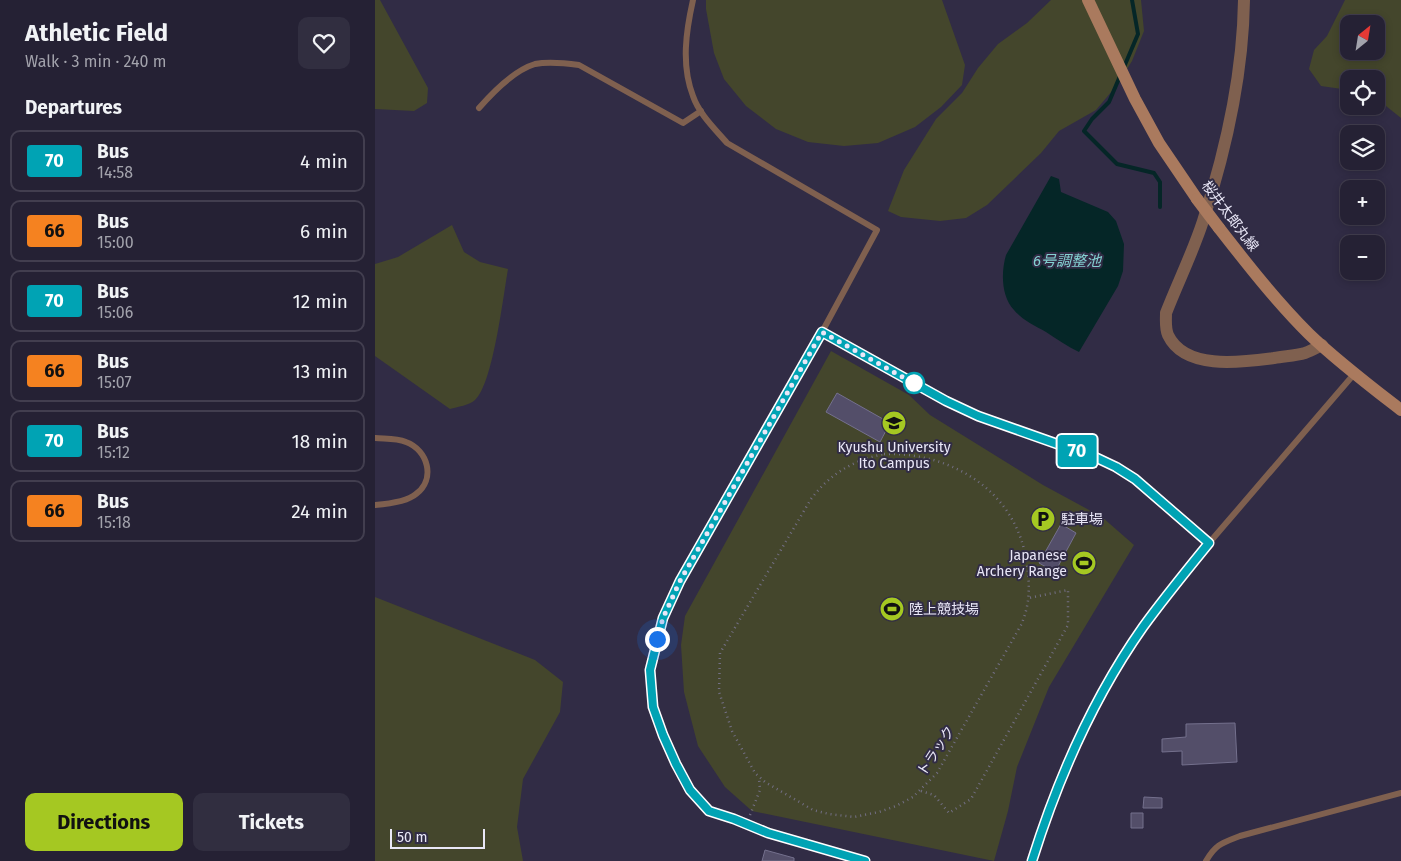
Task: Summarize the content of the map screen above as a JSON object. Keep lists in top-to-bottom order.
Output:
{
  "streets": {
    "main road": ["桜井太郎丸線"],
    "path": ["トラック"]
  },
  "water": ["6号調整池"],
  "places": {
    "school or university": ["Kyushu University Ito Campus"],
    "parking": ["駐車場"],
    "sports": ["Japanese Archery Range", "陸上競技場"]
  },
  "lines": ["bus line 70"],
  "scale_bar": "50 m",
  "north": "top right",
  "page": {
    "heading": [
      ["Athletic Field", "Walk · 3 min · 240 m"],
      "Departures"
    ],
    "on_map": "70",
    "map_buttons": ["+", "−"],
    "list": [
      {
        "mark": "70",
        "name": "Bus",
        "note": "14:58",
        "value": "4 min"
      },
      {
        "mark": "66",
        "name": "Bus",
        "note": "15:00",
        "value": "6 min"
      },
      {
        "mark": "70",
        "name": "Bus",
        "note": "15:06",
        "value": "12 min"
      },
      {
        "mark": "66",
        "name": "Bus",
        "note": "15:07",
        "value": "13 min"
      },
      {
        "mark": "70",
        "name": "Bus",
        "note": "15:12",
        "value": "18 min"
      },
      {
        "mark": "66",
        "name": "Bus",
        "note": "15:18",
        "value": "24 min"
      }
    ],
    "buttons": ["Directions", "Tickets"],
    "scale": "50 m"
  }
}
